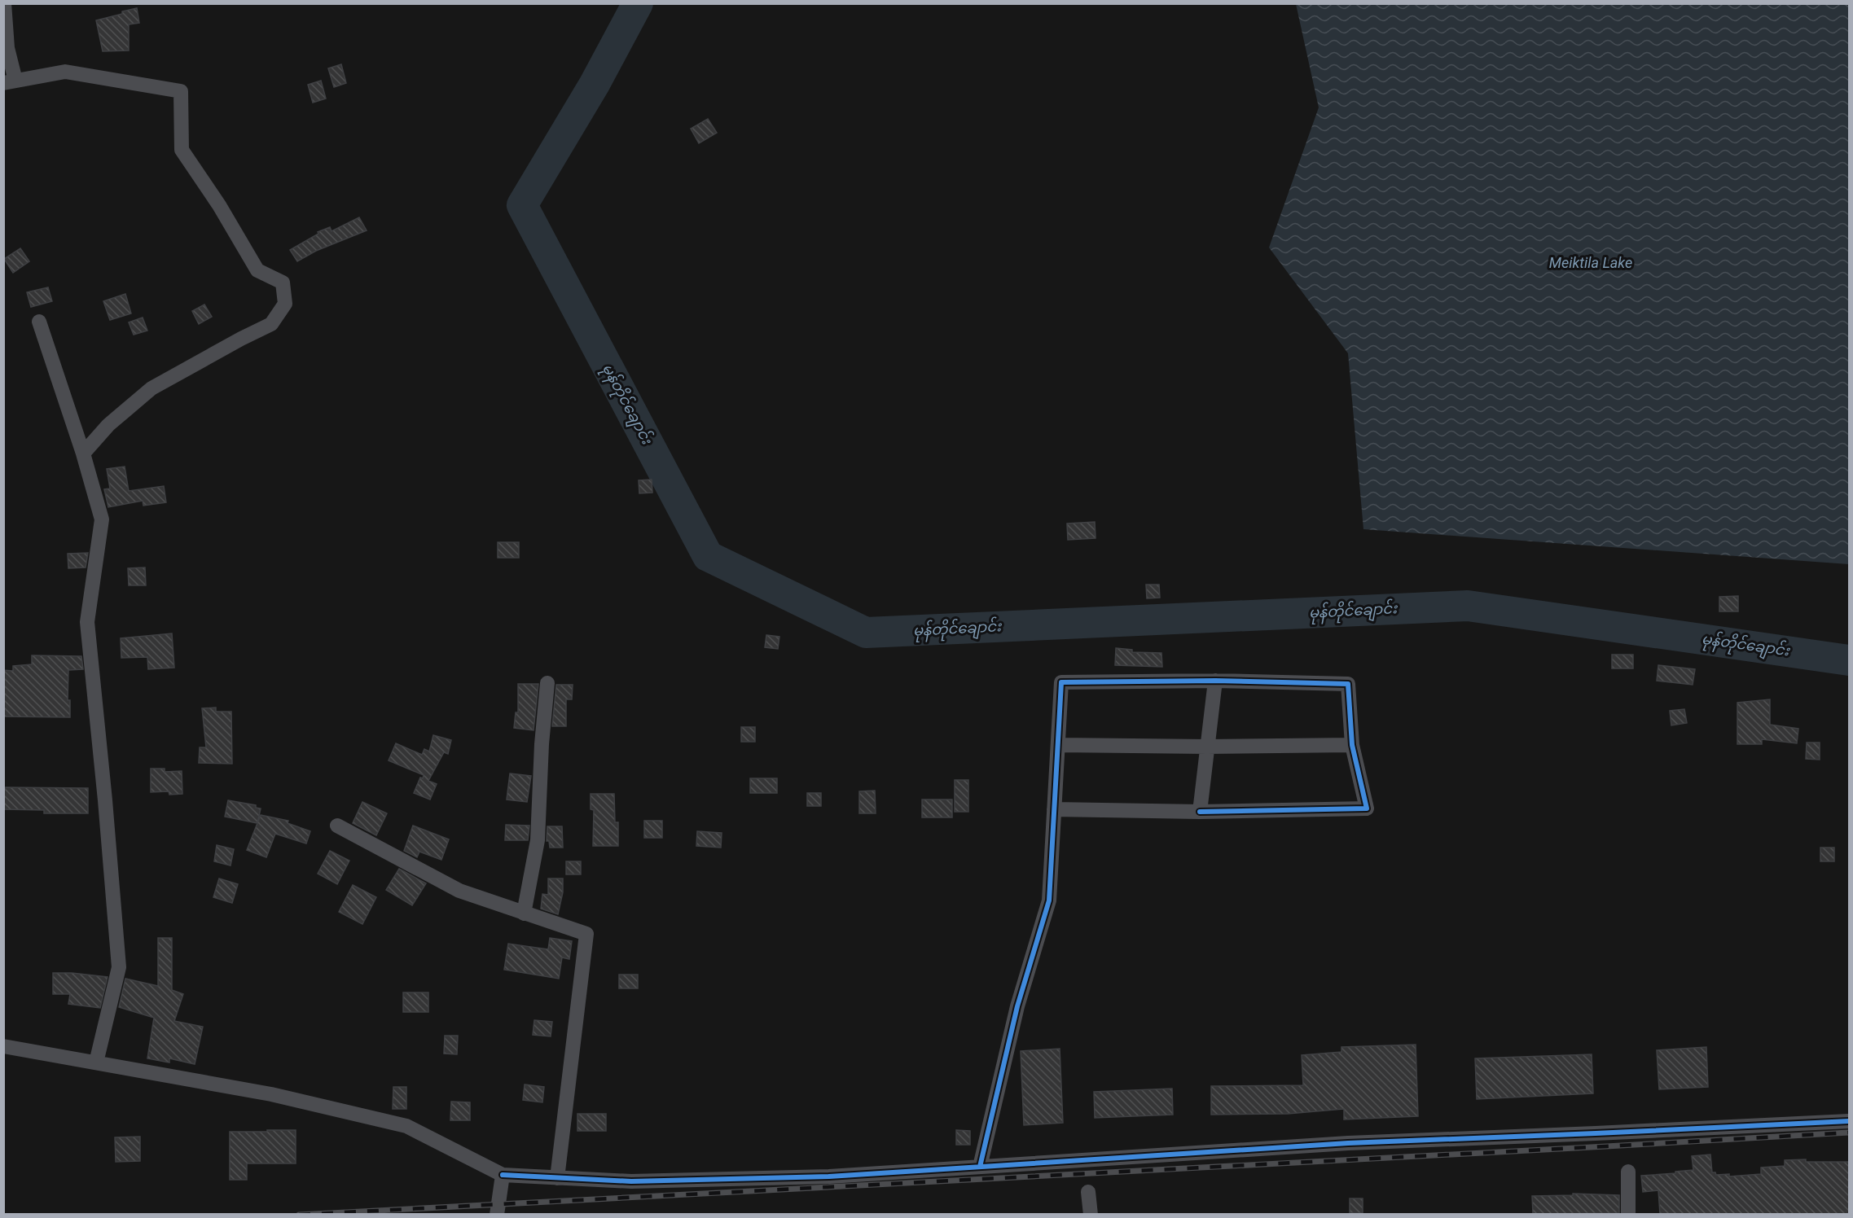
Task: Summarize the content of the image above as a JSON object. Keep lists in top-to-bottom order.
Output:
{
  "water": ["Meiktila Lake", "မုန်တိုင်ချောင်း"]
}
